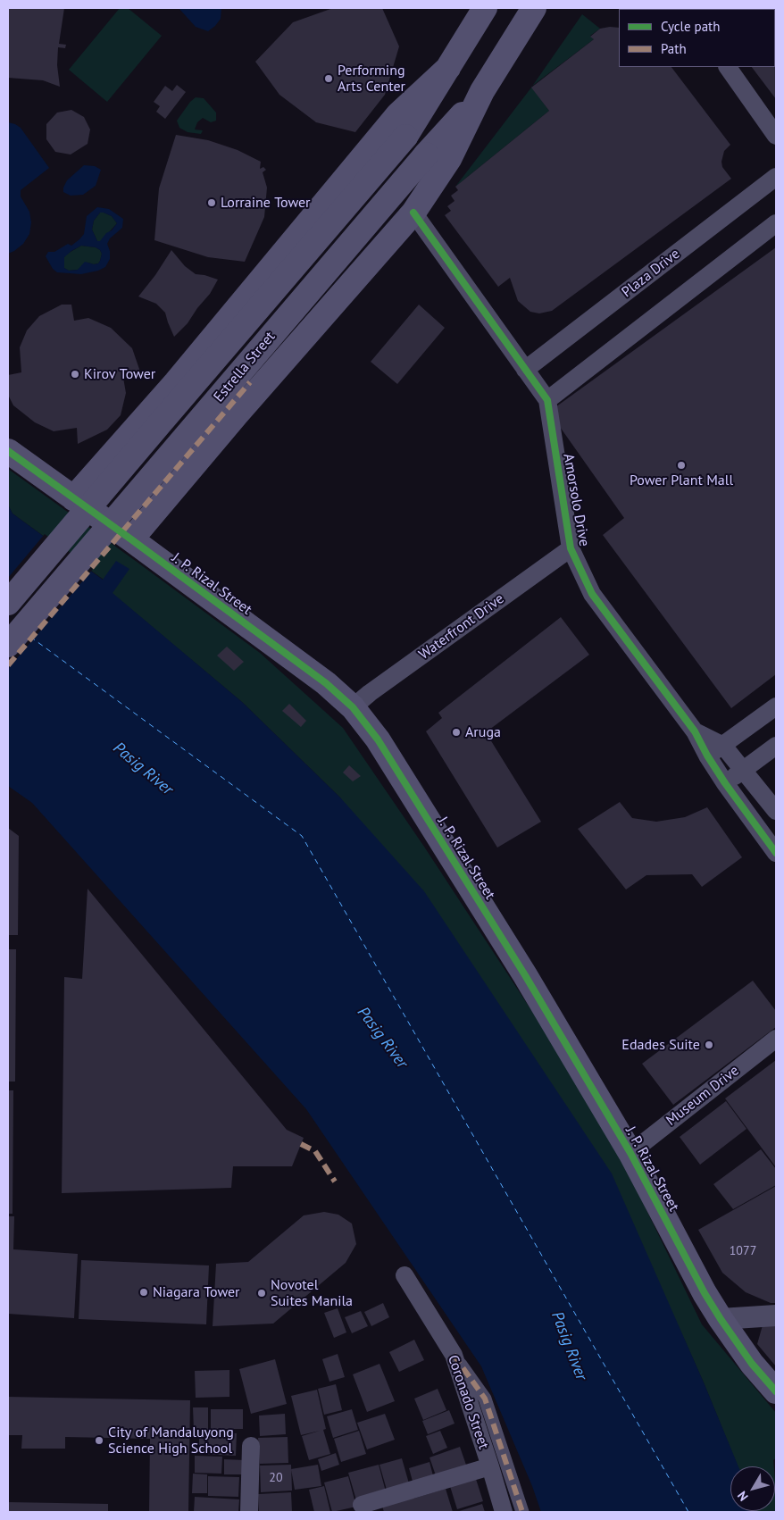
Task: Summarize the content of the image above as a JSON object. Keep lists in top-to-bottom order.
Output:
{
  "streets": {
    "main road": ["Estrella Street", "J. P. Rizal Street"],
    "street": [
      "Plaza Drive",
      "Amorsolo Drive",
      "Waterfront Drive",
      "Museum Drive",
      "Coronado Street"
    ]
  },
  "crossings": [
    ["Plaza Drive", "Amorsolo Drive"],
    ["Estrella Street", "Amorsolo Drive"],
    ["Estrella Street", "J. P. Rizal Street"],
    ["Amorsolo Drive", "Waterfront Drive"],
    ["J. P. Rizal Street", "Waterfront Drive"],
    ["J. P. Rizal Street", "Museum Drive"]
  ],
  "water": ["Pasig River"],
  "places": [
    "Performing Arts Center",
    "Lorraine Tower",
    "Kirov Tower",
    "Power Plant Mall",
    "Aruga",
    "Edades Suite",
    "Niagara Tower",
    "Novotel Suites Manila",
    "City of Mandaluyong Science High School"
  ],
  "house_numbers": ["1077", "20"],
  "legend": ["Cycle path", "Path"],
  "north": "bottom left"
}
